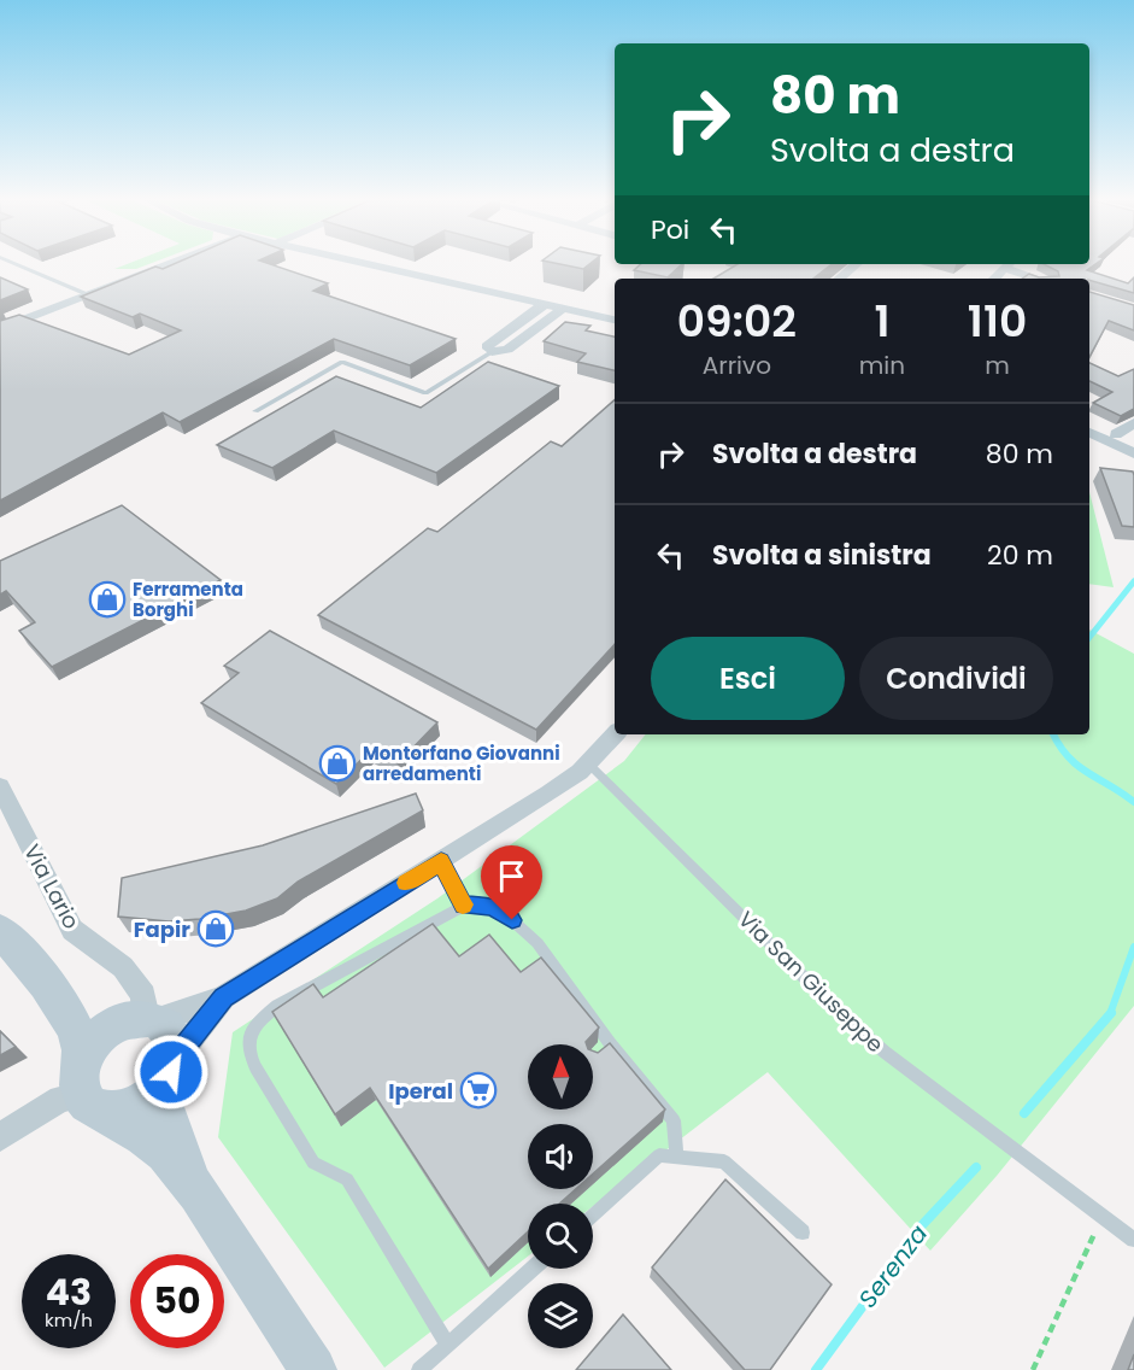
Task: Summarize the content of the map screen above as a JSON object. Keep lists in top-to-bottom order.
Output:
{
  "streets": {
    "street": ["Via Lario"],
    "lane": ["Via San Giuseppe"]
  },
  "water": ["Serenza"],
  "places": {
    "shop": ["Ferramenta Borghi", "Montorfano Giovanni arredamenti", "Fapir"],
    "supermarket": ["Iperal"]
  },
  "north": "top",
  "page": {
    "turn": ["80 m", "Svolta a destra"],
    "then": "Poi",
    "eta": [
      "09:02",
      "Arrivo",
      "1",
      "min",
      "110",
      "m"
    ],
    "list": [
      {
        "name": "Svolta a destra",
        "value": "80 m"
      },
      {
        "name": "Svolta a sinistra",
        "value": "20 m"
      }
    ],
    "buttons": ["Esci", "Condividi"],
    "speed": "43 km/h",
    "limit": "50"
  }
}
